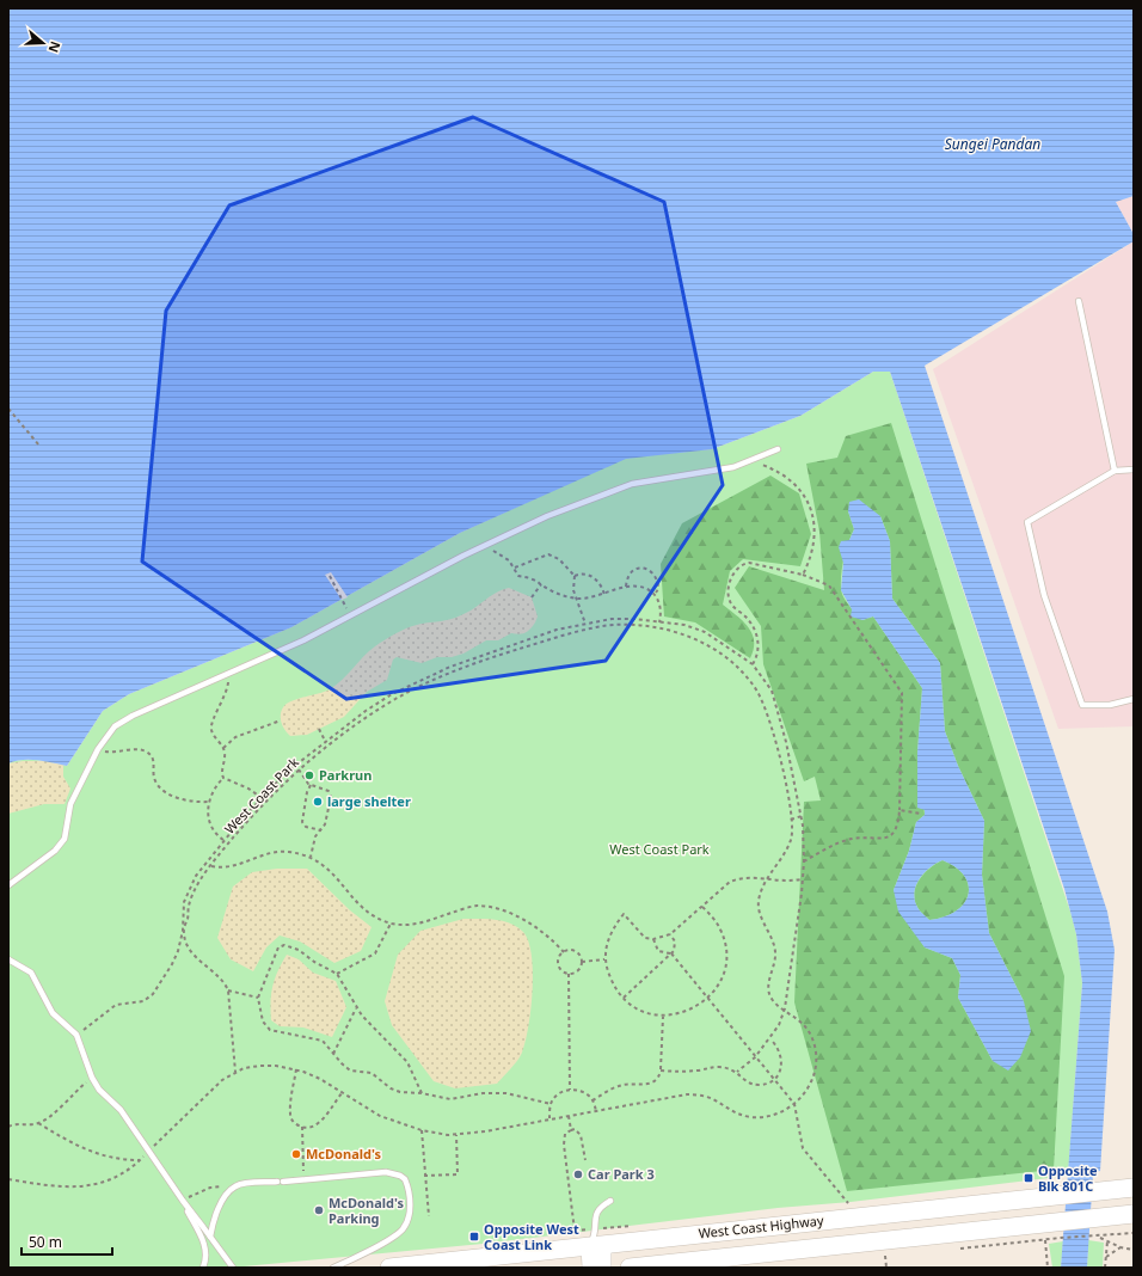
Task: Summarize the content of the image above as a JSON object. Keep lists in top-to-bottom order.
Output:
{
  "streets": {
    "highway": ["West Coast Highway"],
    "path": ["West Coast Park"]
  },
  "water": ["Sungei Pandan"],
  "parks": ["West Coast Park"],
  "places": {
    "other": [
      "Parkrun",
      "large shelter",
      "McDonald's",
      "Car Park 3",
      "McDonald's Parking"
    ],
    "transit": ["Opposite Blk 801C", "Opposite West Coast Link"]
  },
  "scale_bar": "50 m",
  "north": "right"
}
